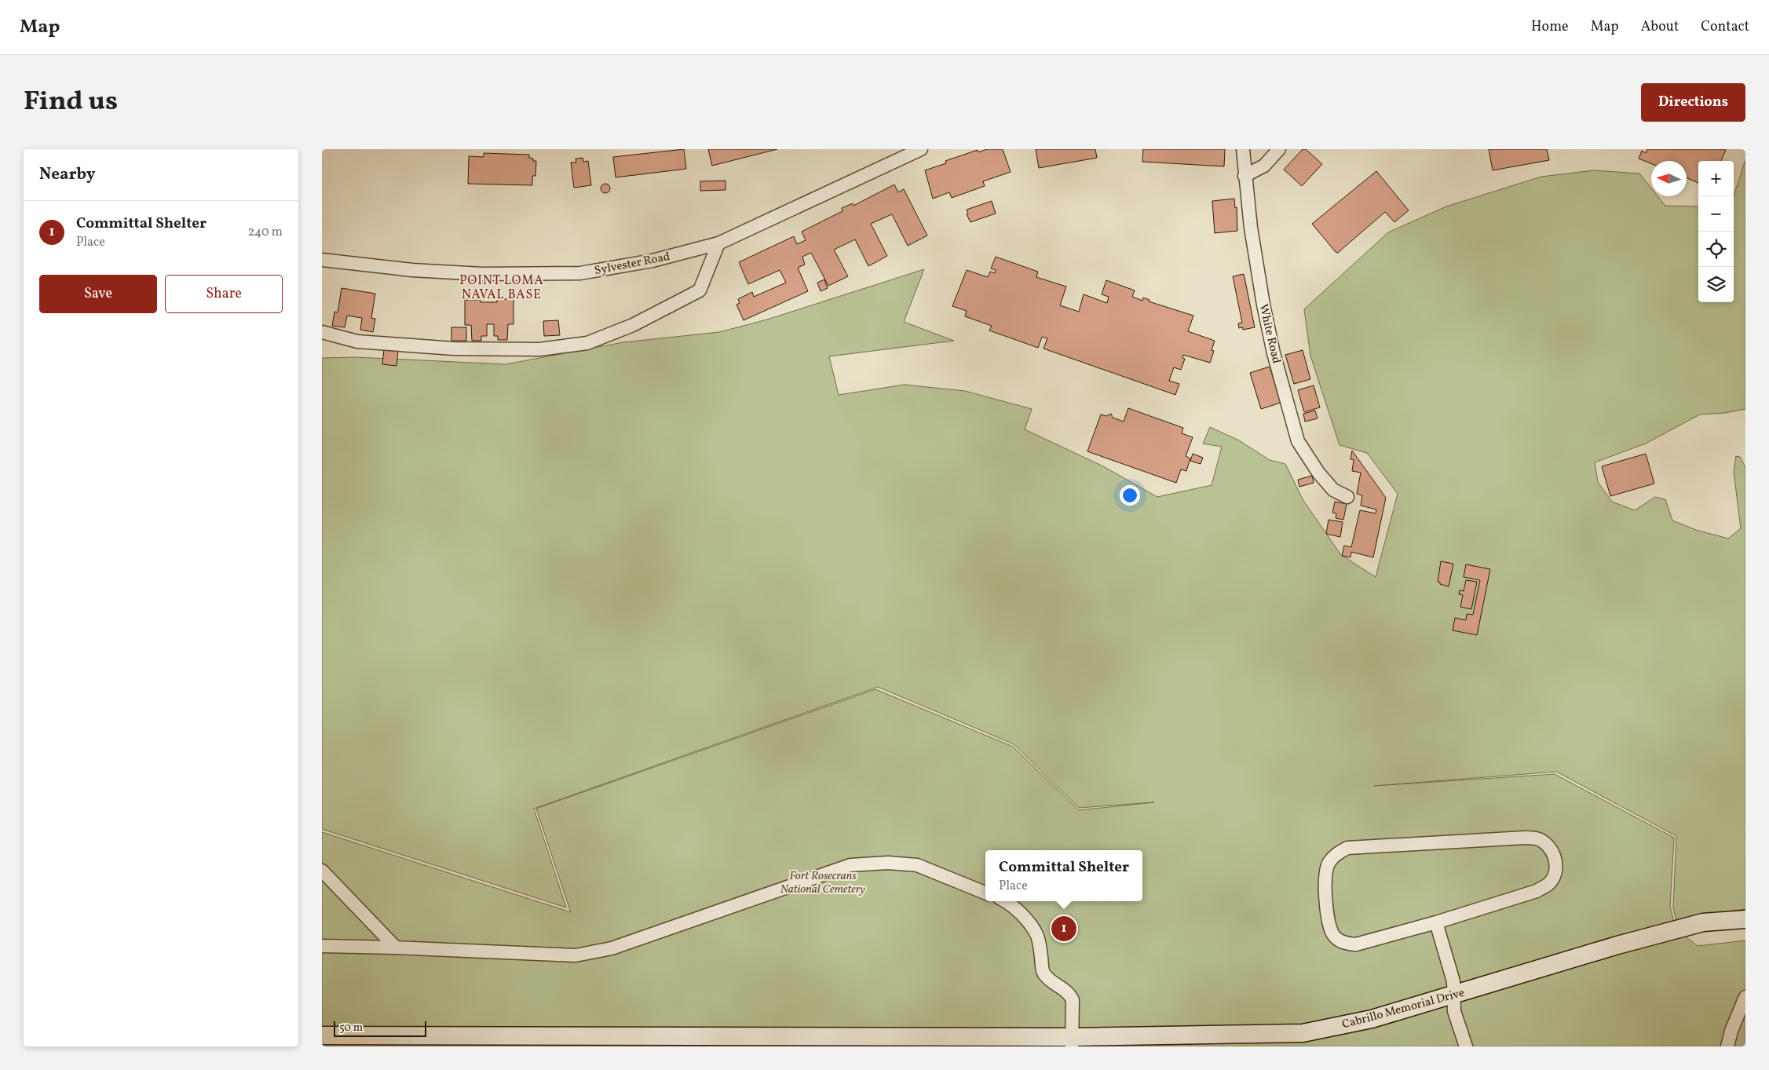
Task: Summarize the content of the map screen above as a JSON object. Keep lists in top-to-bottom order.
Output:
{
  "streets": {
    "main road": ["Cabrillo Memorial Drive"],
    "street": ["Sylvester Road", "White Road"]
  },
  "districts": ["POINT LOMA NAVAL BASE"],
  "parks": ["Fort Rosecrans National Cemetery"],
  "scale_bar": "50 m",
  "north": "left",
  "page": {
    "header": "Map",
    "nav": [
      "Home",
      "Map",
      "About",
      "Contact"
    ],
    "title": "Find us",
    "buttons": [
      "Directions",
      ["Save", "Share"]
    ],
    "heading": "Nearby",
    "map_buttons": ["+", "−"],
    "list": [
      {
        "mark": "1",
        "name": "Committal Shelter",
        "note": "Place",
        "value": "240 m"
      }
    ],
    "popup": ["Committal Shelter", "Place"],
    "pins": "1",
    "scale": "50 m"
  }
}
